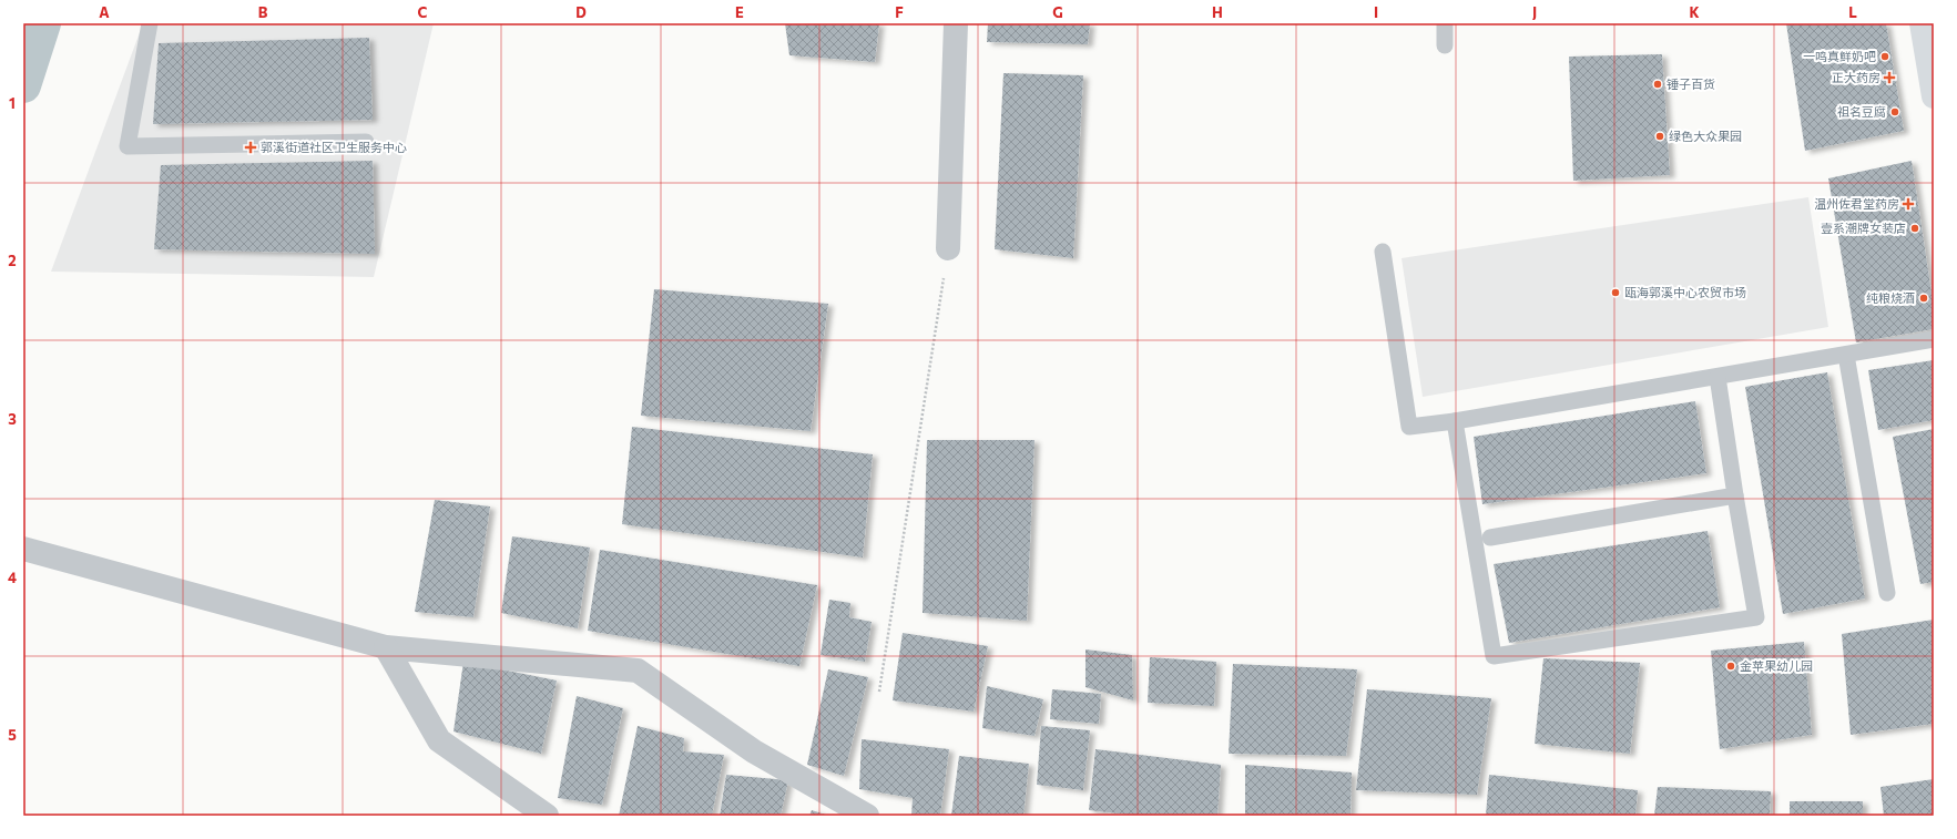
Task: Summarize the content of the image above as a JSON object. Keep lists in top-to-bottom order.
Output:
{
  "places": {
    "other": [
      "一鸣真鲜奶吧",
      "锤子百货",
      "祖名豆腐",
      "绿色大众果园",
      "壹系潮牌女装店",
      "瓯海郭溪中心农贸市场",
      "纯粮烧酒",
      "金苹果幼儿园"
    ],
    "health": ["正大药房", "郭溪街道社区卫生服务中心", "温州佐君堂药房"]
  },
  "grid": {
    "columns": [
      "A",
      "B",
      "C",
      "D",
      "E",
      "F",
      "G",
      "H",
      "I",
      "J",
      "K",
      "L"
    ],
    "rows": [
      "1",
      "2",
      "3",
      "4",
      "5"
    ]
  }
}
